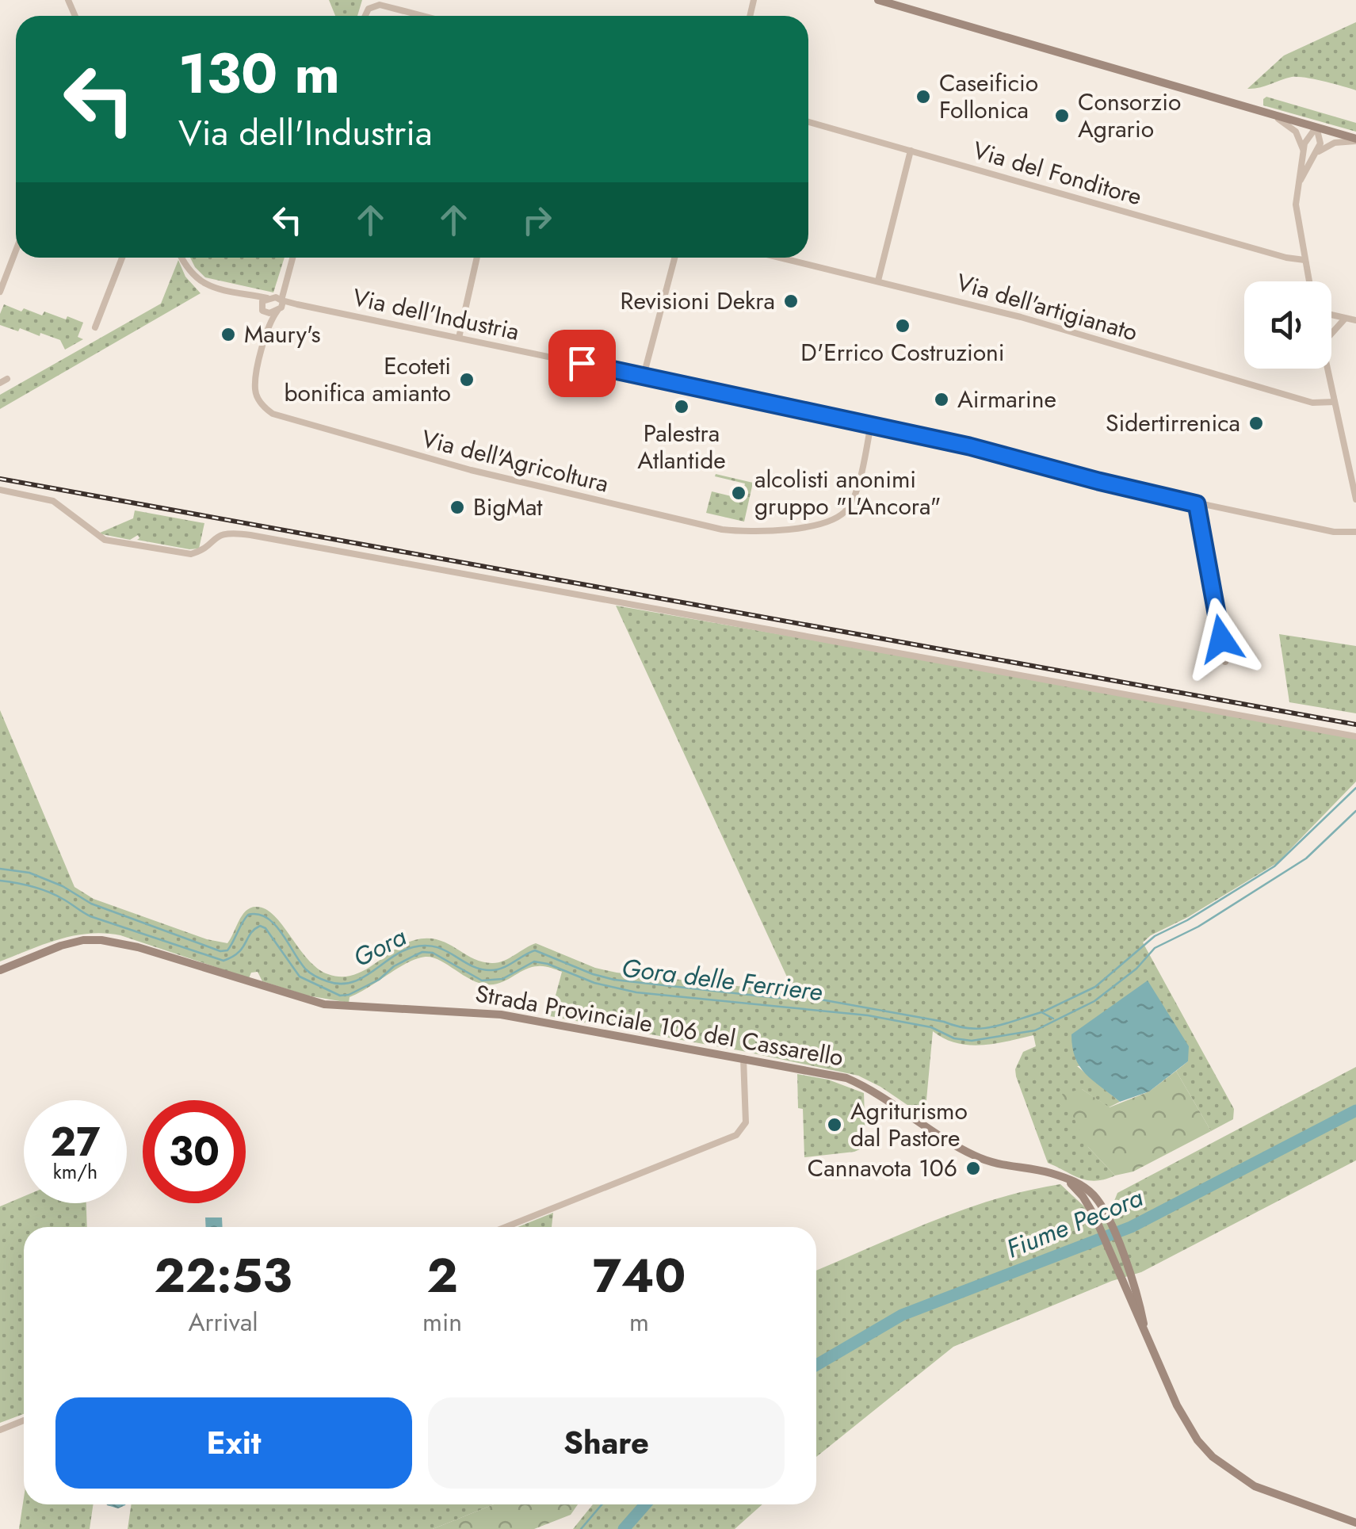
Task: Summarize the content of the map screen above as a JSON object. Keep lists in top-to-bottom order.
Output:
{
  "streets": {
    "street": [
      "Via del Fonditore",
      "Via dell'artigianato",
      "Via dell'Industria",
      "Via dell'Agricoltura",
      "Strada Provinciale 106 del Cassarello"
    ]
  },
  "crossings": [
    ["Via dell'Industria", "Via dell'Agricoltura"]
  ],
  "water": ["Gora", "Gora delle Ferriere", "Fiume Pecora"],
  "places": [
    "Caseificio Follonica",
    "Consorzio Agrario",
    "Revisioni Dekra",
    "D'Errico Costruzioni",
    "Maury's",
    "Ecoteti bonifica amianto",
    "Airmarine",
    "Palestra Atlantide",
    "Sidertirrenica",
    "alcolisti anonimi gruppo \"L'Ancora\"",
    "BigMat",
    "Agriturismo dal Pastore",
    "Cannavota 106"
  ],
  "page": {
    "turn": ["130 m", "Via dell'Industria"],
    "speed": "27 km/h",
    "limit": "30",
    "eta": [
      "22:53",
      "Arrival",
      "2",
      "min",
      "740",
      "m"
    ],
    "buttons": ["Exit", "Share"]
  }
}
